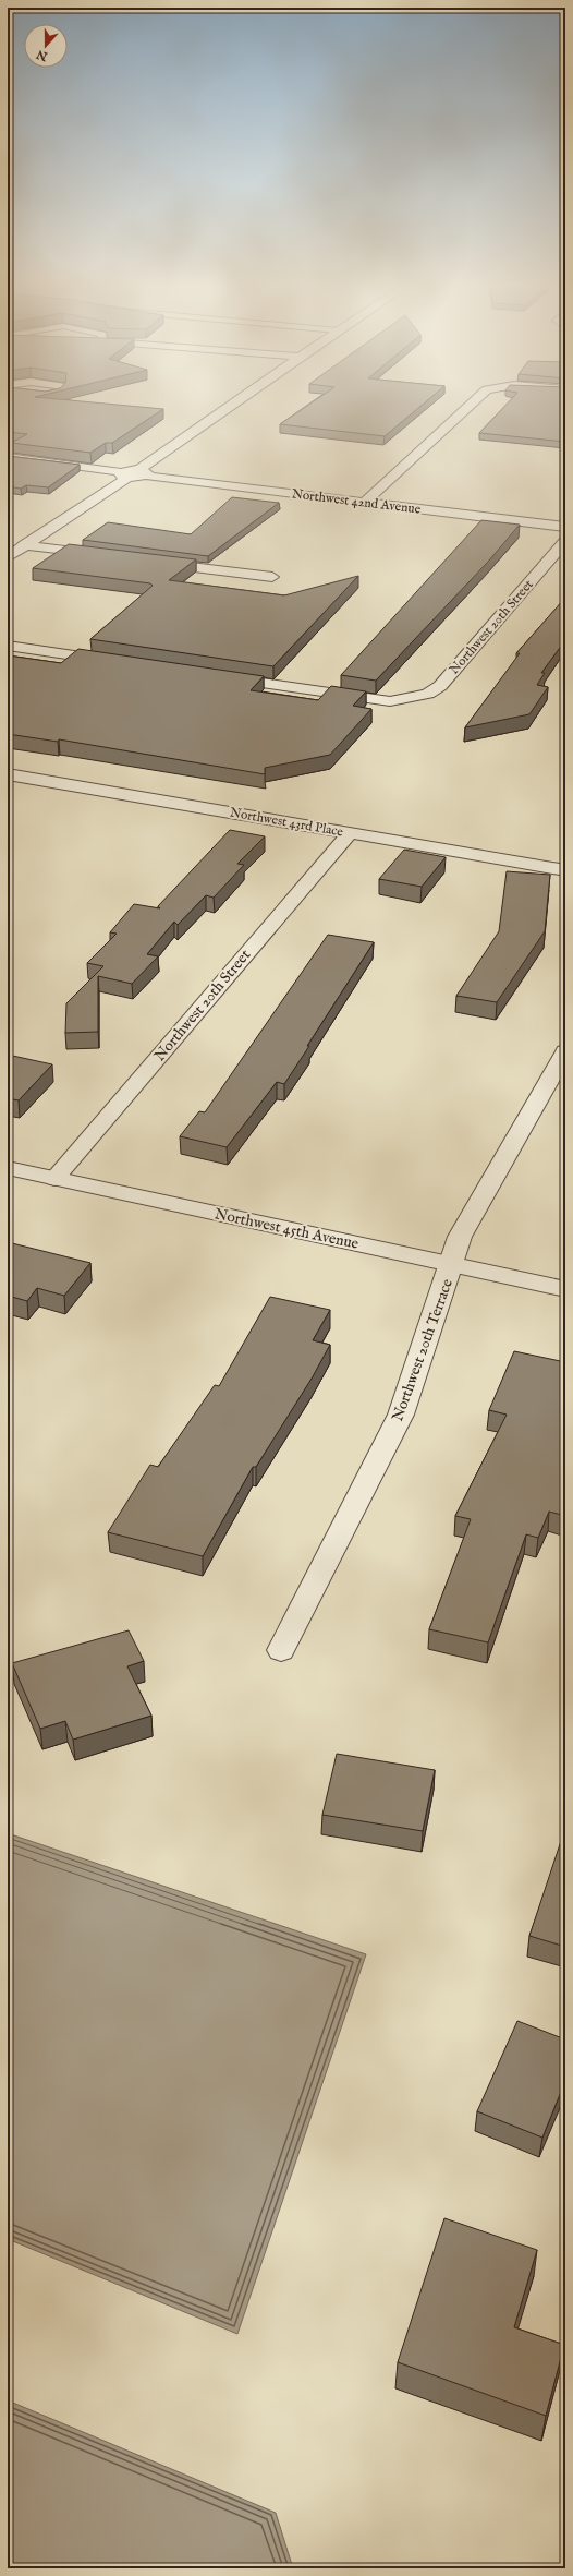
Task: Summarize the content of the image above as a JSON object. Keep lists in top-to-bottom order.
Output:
{
  "streets": {
    "street": [
      "Northwest 42nd Avenue",
      "Northwest 20th Street",
      "Northwest 43rd Place",
      "Northwest 45th Avenue",
      "Northwest 20th Terrace"
    ]
  },
  "crossings": [
    ["Northwest 20th Street", "Northwest 43rd Place"],
    ["Northwest 20th Street", "Northwest 45th Avenue"],
    ["Northwest 45th Avenue", "Northwest 20th Terrace"]
  ],
  "north": "bottom"
}
